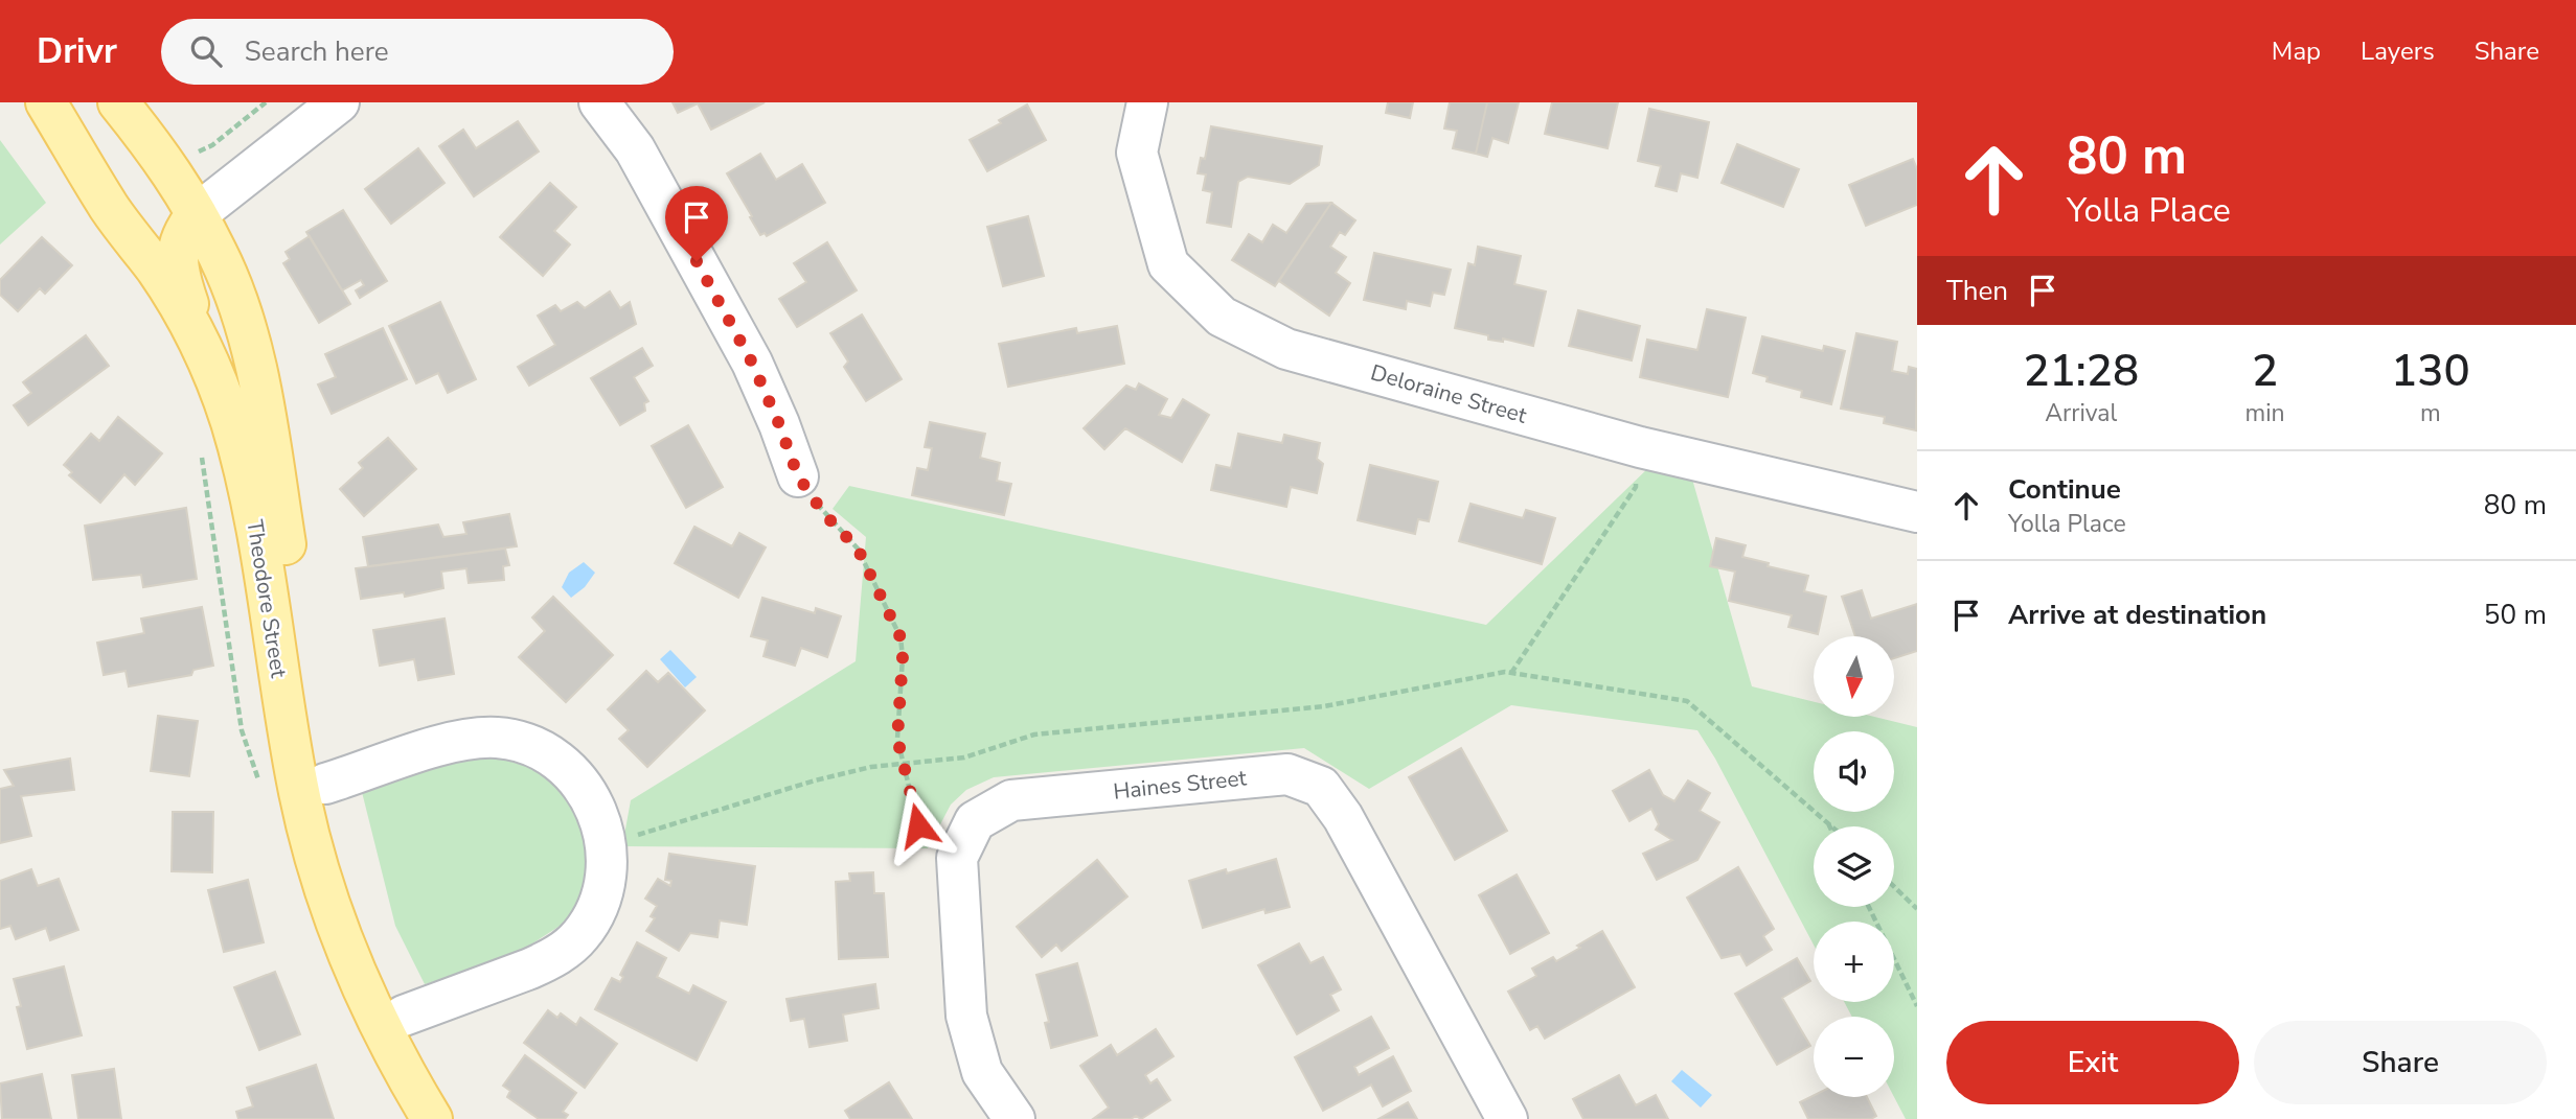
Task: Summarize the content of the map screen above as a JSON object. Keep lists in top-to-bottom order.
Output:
{
  "streets": {
    "main road": ["Theodore Street"],
    "street": ["Deloraine Street", "Haines Street"]
  },
  "north": "bottom",
  "page": {
    "header": "Drivr",
    "search": "Search here",
    "nav": ["Map", "Layers", "Share"],
    "turn": ["80 m", "Yolla Place"],
    "then": "Then",
    "eta": [
      "21:28",
      "Arrival",
      "2",
      "min",
      "130",
      "m"
    ],
    "list": [
      {
        "name": "Continue",
        "note": "Yolla Place",
        "value": "80 m"
      },
      {
        "name": "Arrive at destination",
        "value": "50 m"
      }
    ],
    "map_buttons": ["+", "−"],
    "buttons": ["Exit", "Share"]
  }
}
